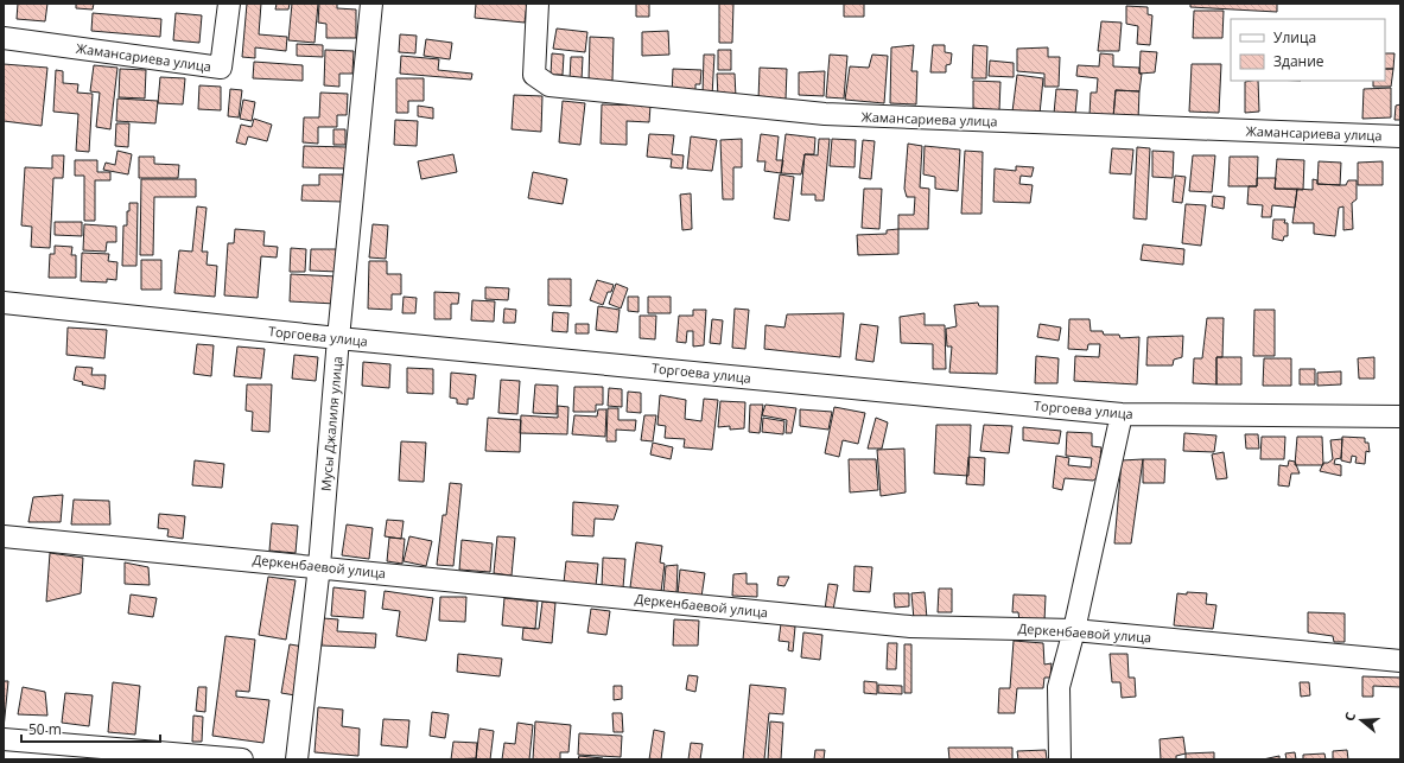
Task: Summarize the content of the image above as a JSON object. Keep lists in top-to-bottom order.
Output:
{
  "streets": {
    "street": [
      "Жамансариева улица",
      "Торгоева улица",
      "Мусы Джалиля улица",
      "Деркенбаевой улица"
    ]
  },
  "crossings": [
    ["Торгоева улица", "Мусы Джалиля улица"],
    ["Мусы Джалиля улица", "Деркенбаевой улица"]
  ],
  "legend": ["Улица", "Здание"],
  "scale_bar": "50 m",
  "north": "left"
}
